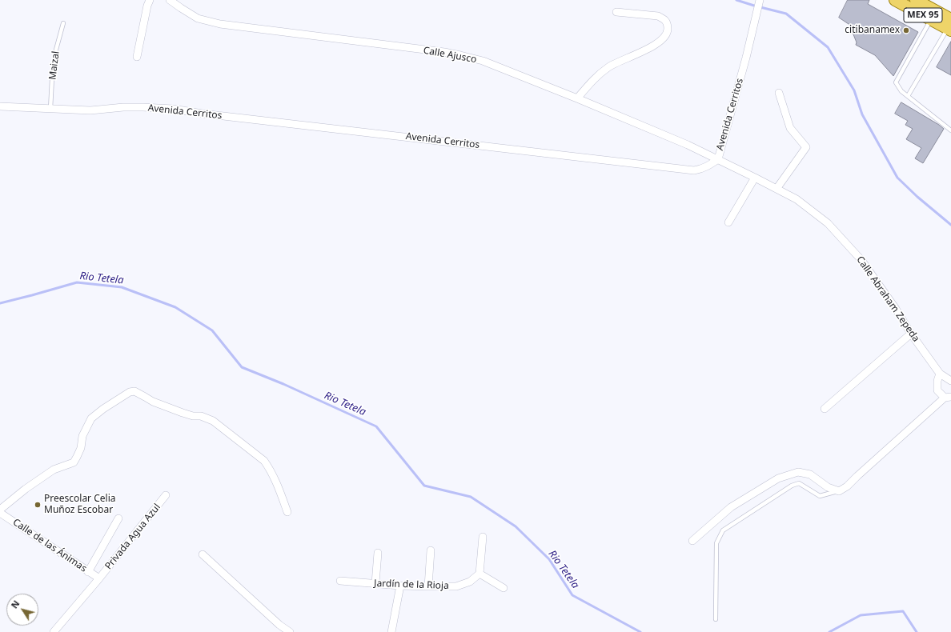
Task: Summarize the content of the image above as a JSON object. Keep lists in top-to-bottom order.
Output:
{
  "streets": {
    "main road": ["MEX 95"],
    "street": [
      "Calle Ajusco",
      "Avenida Cerritos",
      "Calle Abraham Zepeda",
      "Privada Agua Azul",
      "Calle de las Ánimas",
      "Jardín de la Rioja"
    ],
    "lane": ["Maizal"]
  },
  "crossings": [
    ["Calle Ajusco", "Avenida Cerritos"],
    ["Calle Ajusco", "Calle Abraham Zepeda"],
    ["Maizal", "Avenida Cerritos"],
    ["Avenida Cerritos", "Calle Abraham Zepeda"],
    ["Privada Agua Azul", "Calle de las Ánimas"]
  ],
  "water": ["Rio Tetela"],
  "places": ["citibanamex", "Preescolar Celia Muñoz Escobar"],
  "north": "top left"
}
